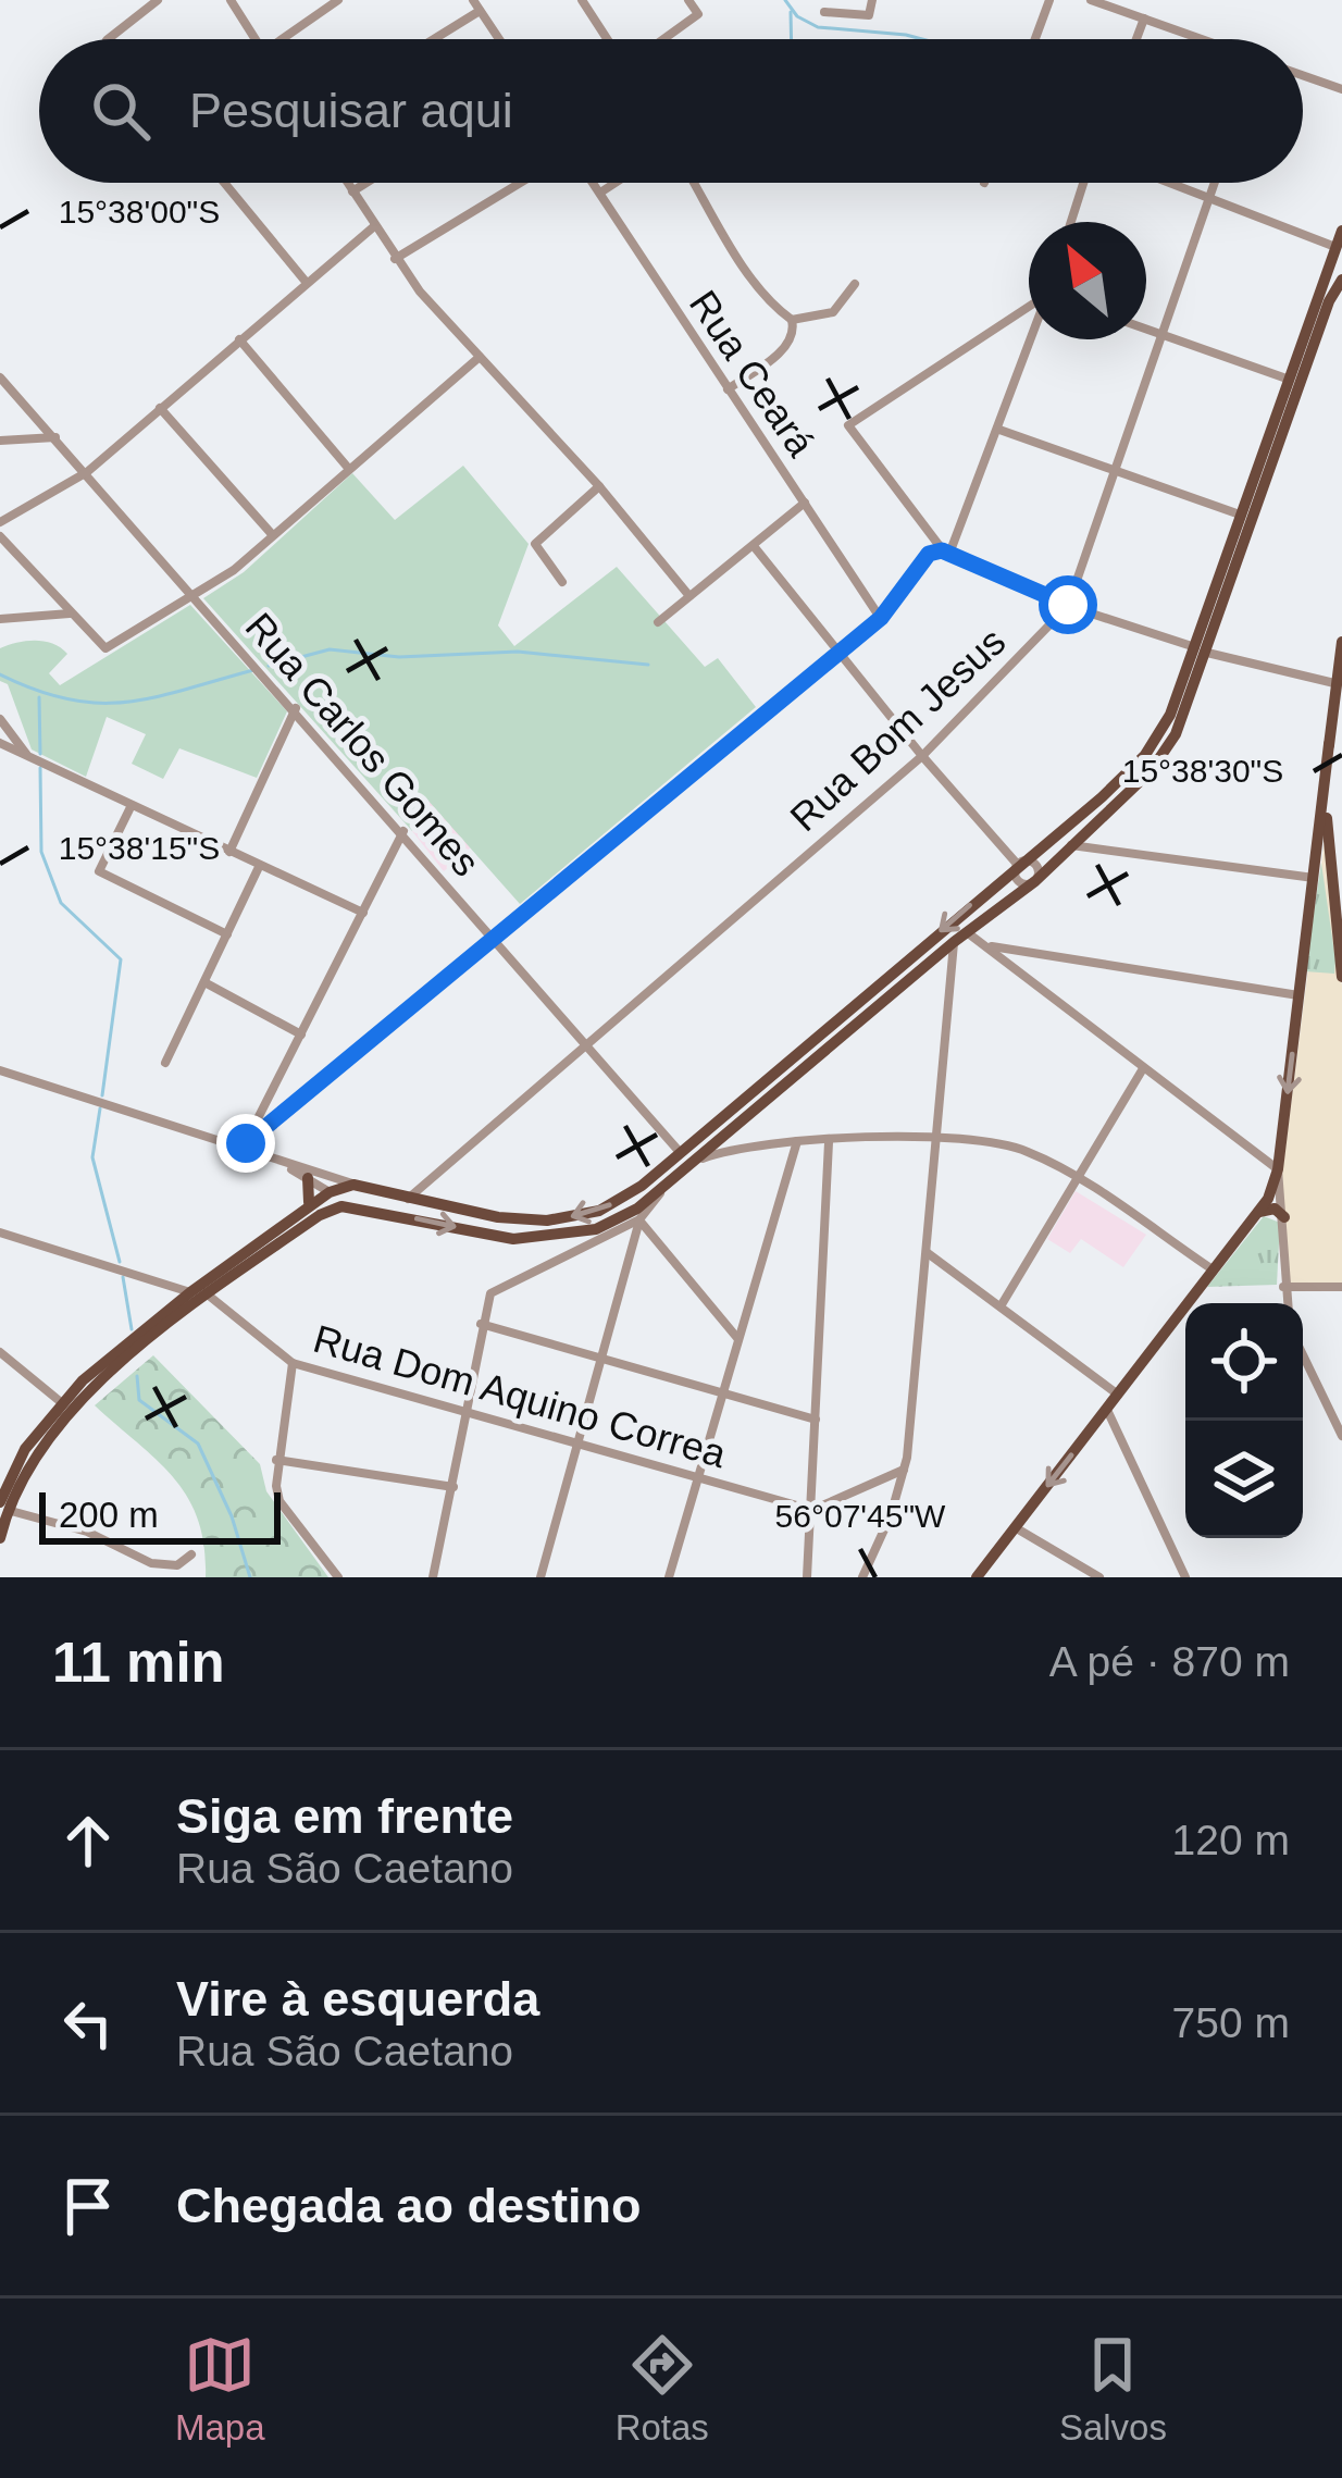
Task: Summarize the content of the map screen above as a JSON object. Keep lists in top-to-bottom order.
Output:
{
  "streets": {
    "street": [
      "Rua Ceará",
      "Rua Bom Jesus",
      "Rua Carlos Gomes",
      "Rua Dom Aquino Correa"
    ]
  },
  "crossings": [
    ["Rua Bom Jesus", "Rua Carlos Gomes"]
  ],
  "scale_bar": "200 m",
  "north": "top left",
  "page": {
    "search": "Pesquisar aqui",
    "scale": "200 m",
    "heading": ["11 min", "A pé · 870 m"],
    "list": [
      ["Siga em frente", "Rua São Caetano", "120 m"],
      ["Vire à esquerda", "Rua São Caetano", "750 m"],
      "Chegada ao destino"
    ],
    "nav": ["Mapa", "Rotas", "Salvos"]
  },
  "coordinates": [
    "15°38'00\"S",
    "15°38'30\"S",
    "15°38'15\"S",
    "56°07'45\"W"
  ]
}
